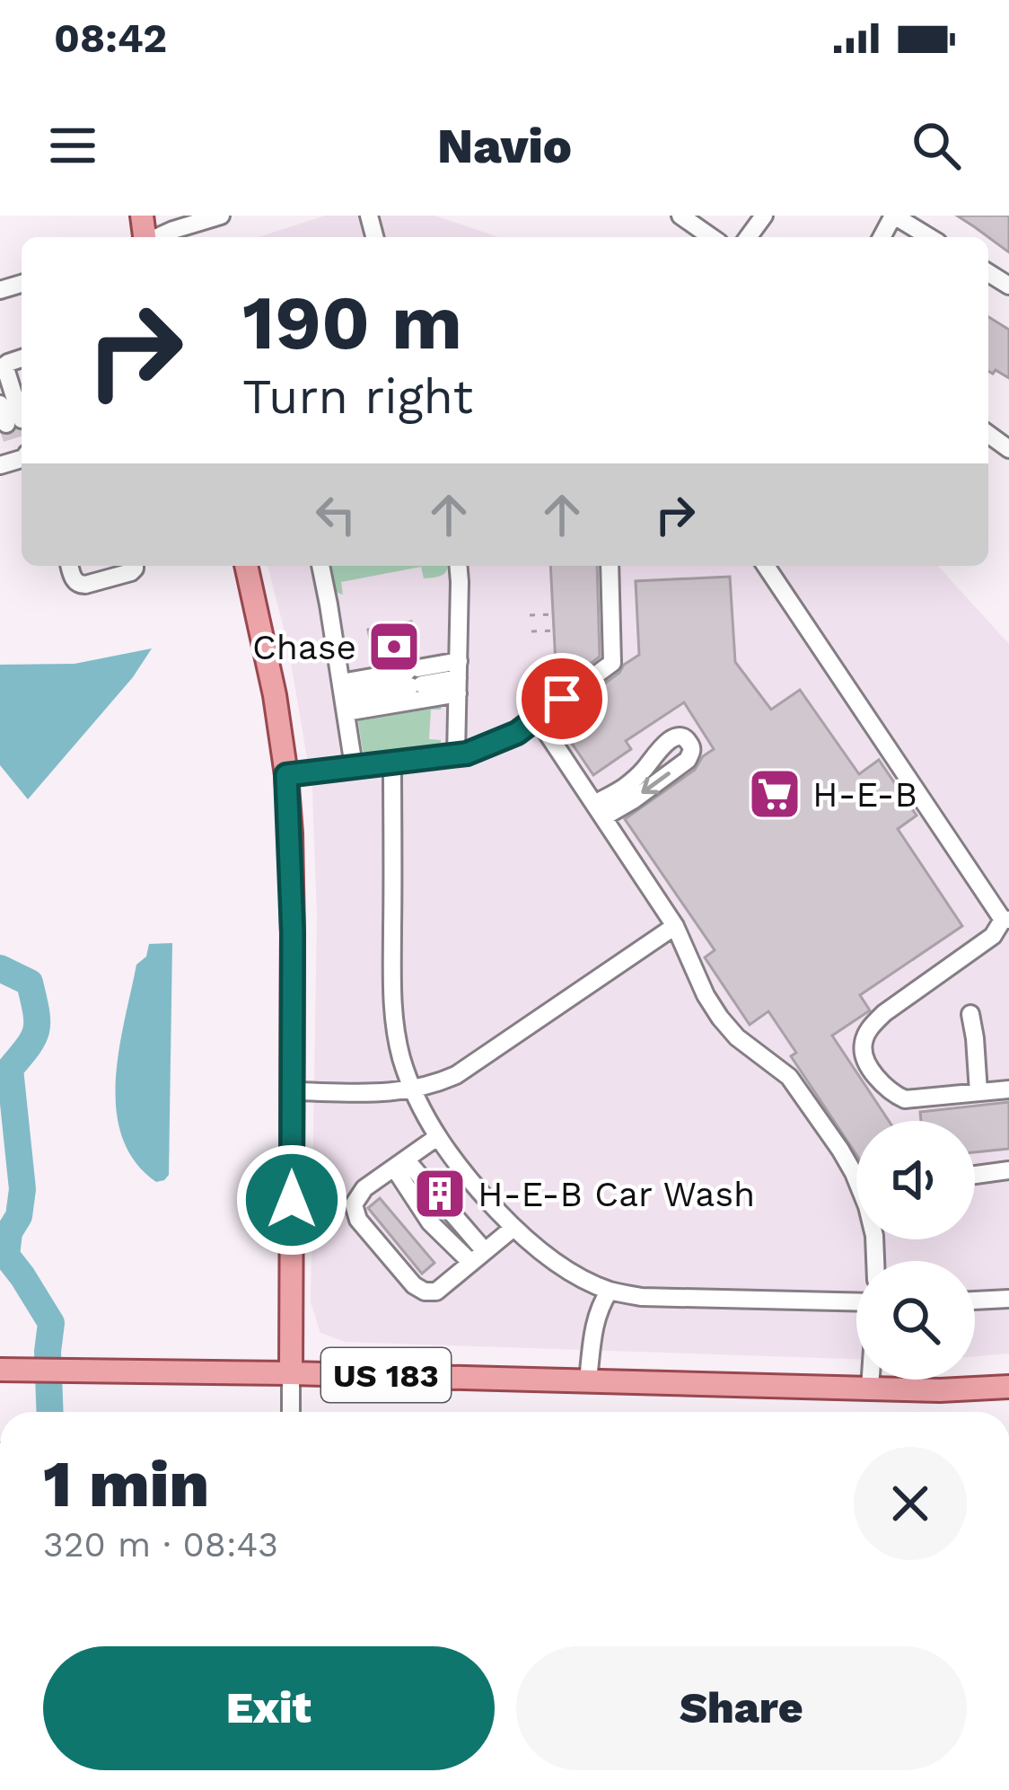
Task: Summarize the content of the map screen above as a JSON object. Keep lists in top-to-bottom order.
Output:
{
  "streets": {
    "main road": ["US 183"]
  },
  "places": {
    "bank": ["Chase"],
    "supermarket": ["H-E-B"],
    "building": ["H-E-B Car Wash"]
  },
  "page": {
    "status": "08:42",
    "header": "Navio",
    "turn": ["190 m", "Turn right"],
    "heading": ["1 min", "320 m · 08:43"],
    "buttons": ["Exit", "Share"]
  }
}
